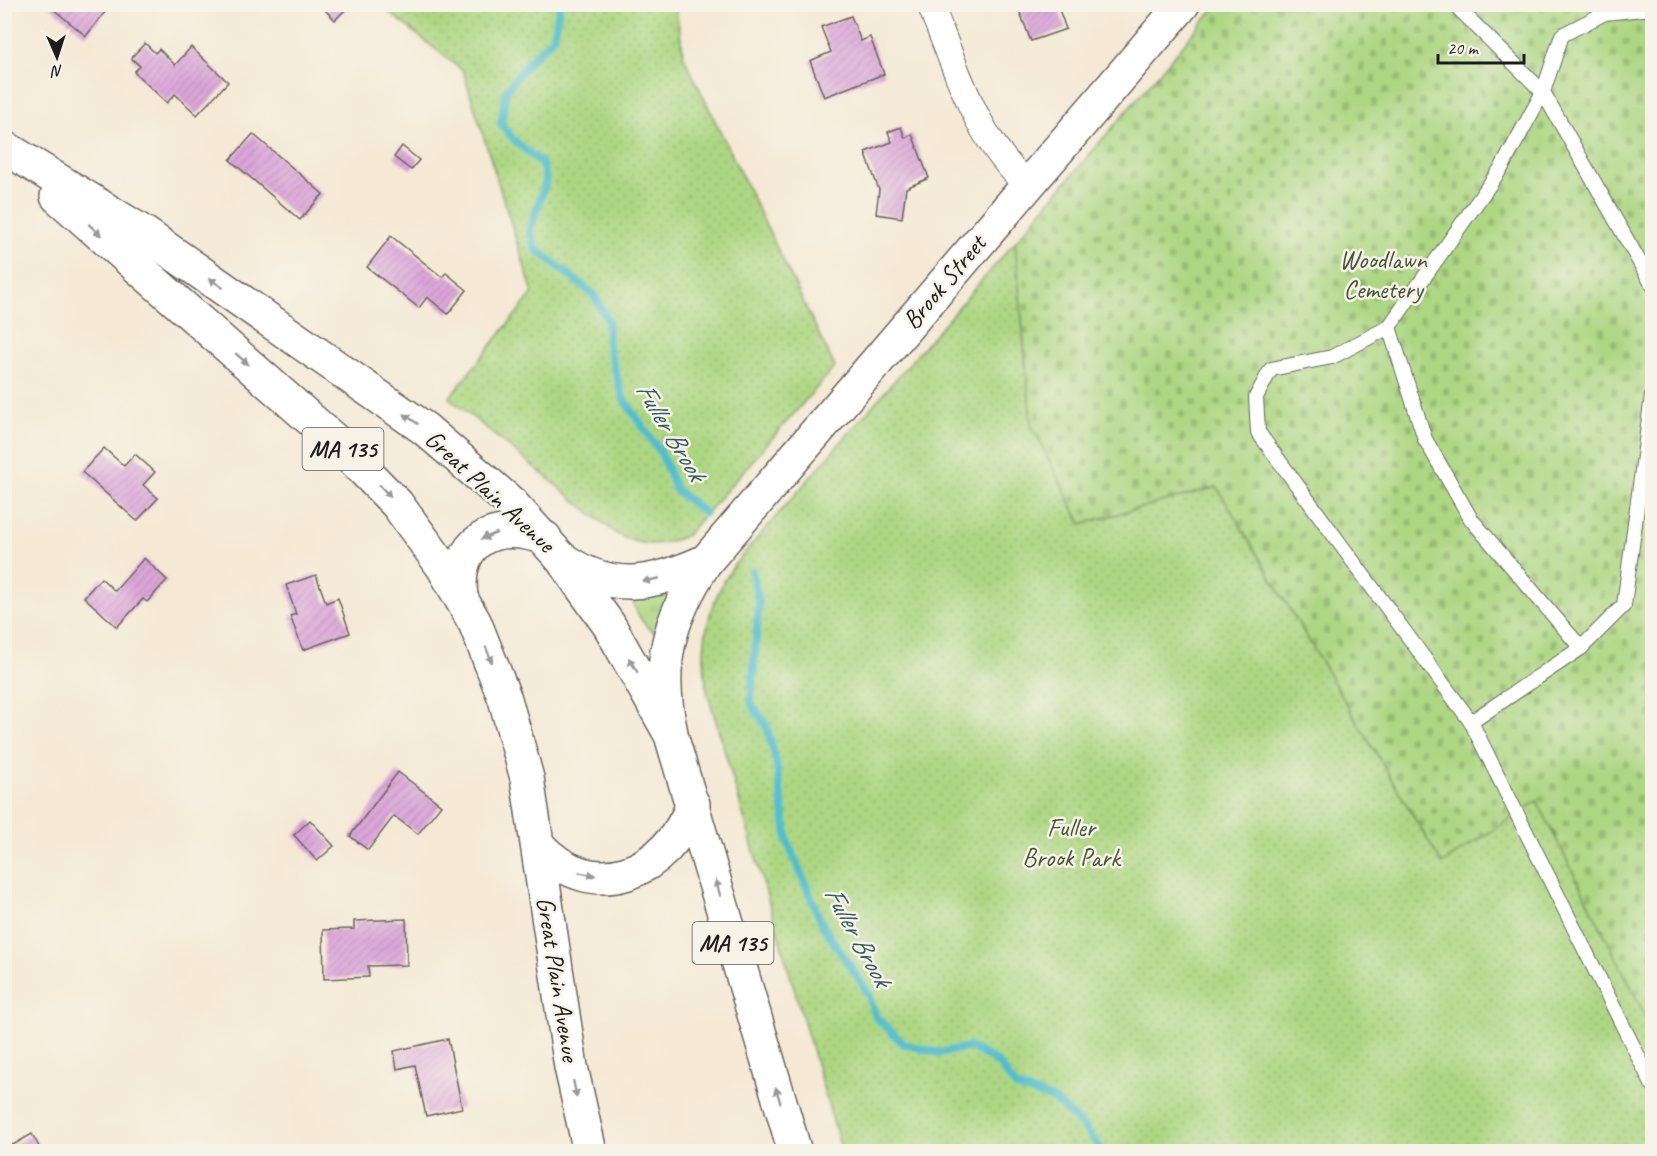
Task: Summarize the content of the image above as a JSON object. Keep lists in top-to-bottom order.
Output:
{
  "streets": {
    "main road": ["Brook Street", "MA 135", "Great Plain Avenue"]
  },
  "crossings": [
    ["Brook Street", "Great Plain Avenue"]
  ],
  "water": ["Fuller Brook"],
  "parks": ["Woodlawn Cemetery", "Fuller Brook Park"],
  "scale_bar": "20 m",
  "north": "bottom"
}
